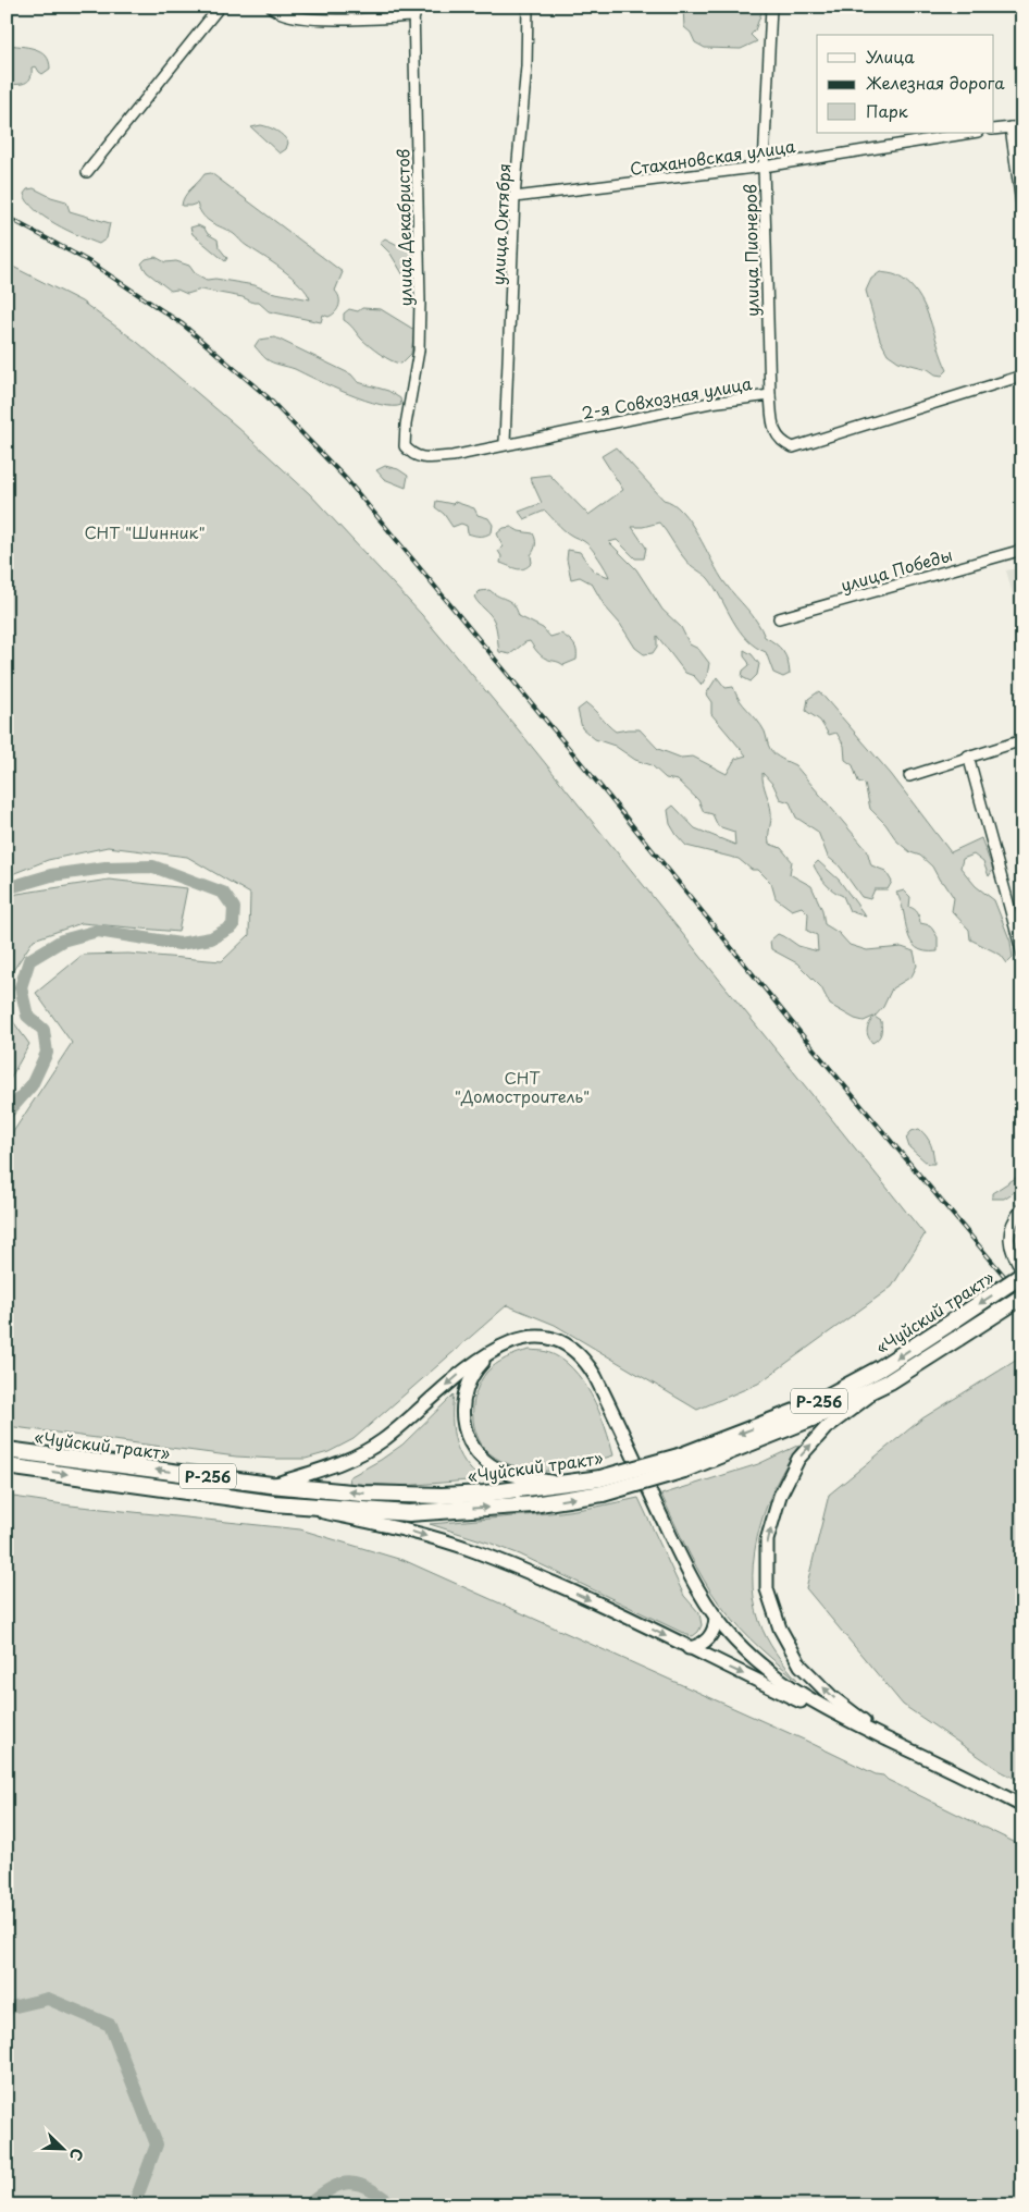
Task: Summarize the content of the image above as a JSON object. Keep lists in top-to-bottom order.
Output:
{
  "streets": {
    "highway": ["«Чуйский тракт»", "Р-256"],
    "street": [
      "Стахановская улица",
      "улица Октября",
      "улица Декабристов",
      "улица Пионеров",
      "2-я Совхозная улица",
      "улица Победы"
    ]
  },
  "crossings": [
    ["Стахановская улица", "улица Октября"],
    ["Стахановская улица", "улица Пионеров"],
    ["улица Октября", "2-я Совхозная улица"],
    ["улица Декабристов", "2-я Совхозная улица"],
    ["улица Пионеров", "2-я Совхозная улица"]
  ],
  "parks": ["СНТ \"Шинник\"", "СНТ \"Домостроитель\""],
  "legend": ["Улица", "Железная дорога", "Парк"],
  "north": "bottom right"
}
